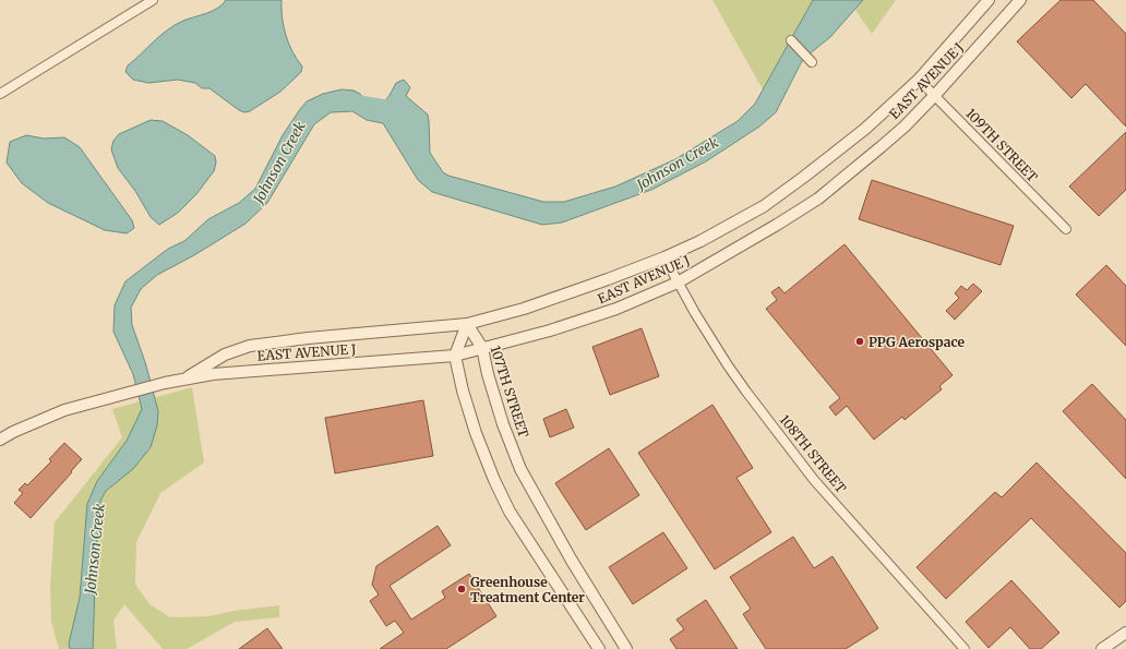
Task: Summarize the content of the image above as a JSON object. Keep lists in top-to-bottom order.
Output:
{
  "streets": {
    "street": [
      "EAST AVENUE J",
      "109TH STREET",
      "107TH STREET",
      "108TH STREET"
    ]
  },
  "crossings": [
    ["EAST AVENUE J", "109TH STREET"],
    ["EAST AVENUE J", "107TH STREET"],
    ["EAST AVENUE J", "108TH STREET"]
  ],
  "water": ["Johnson Creek"],
  "places": ["PPG Aerospace", "Greenhouse Treatment Center"]
}
